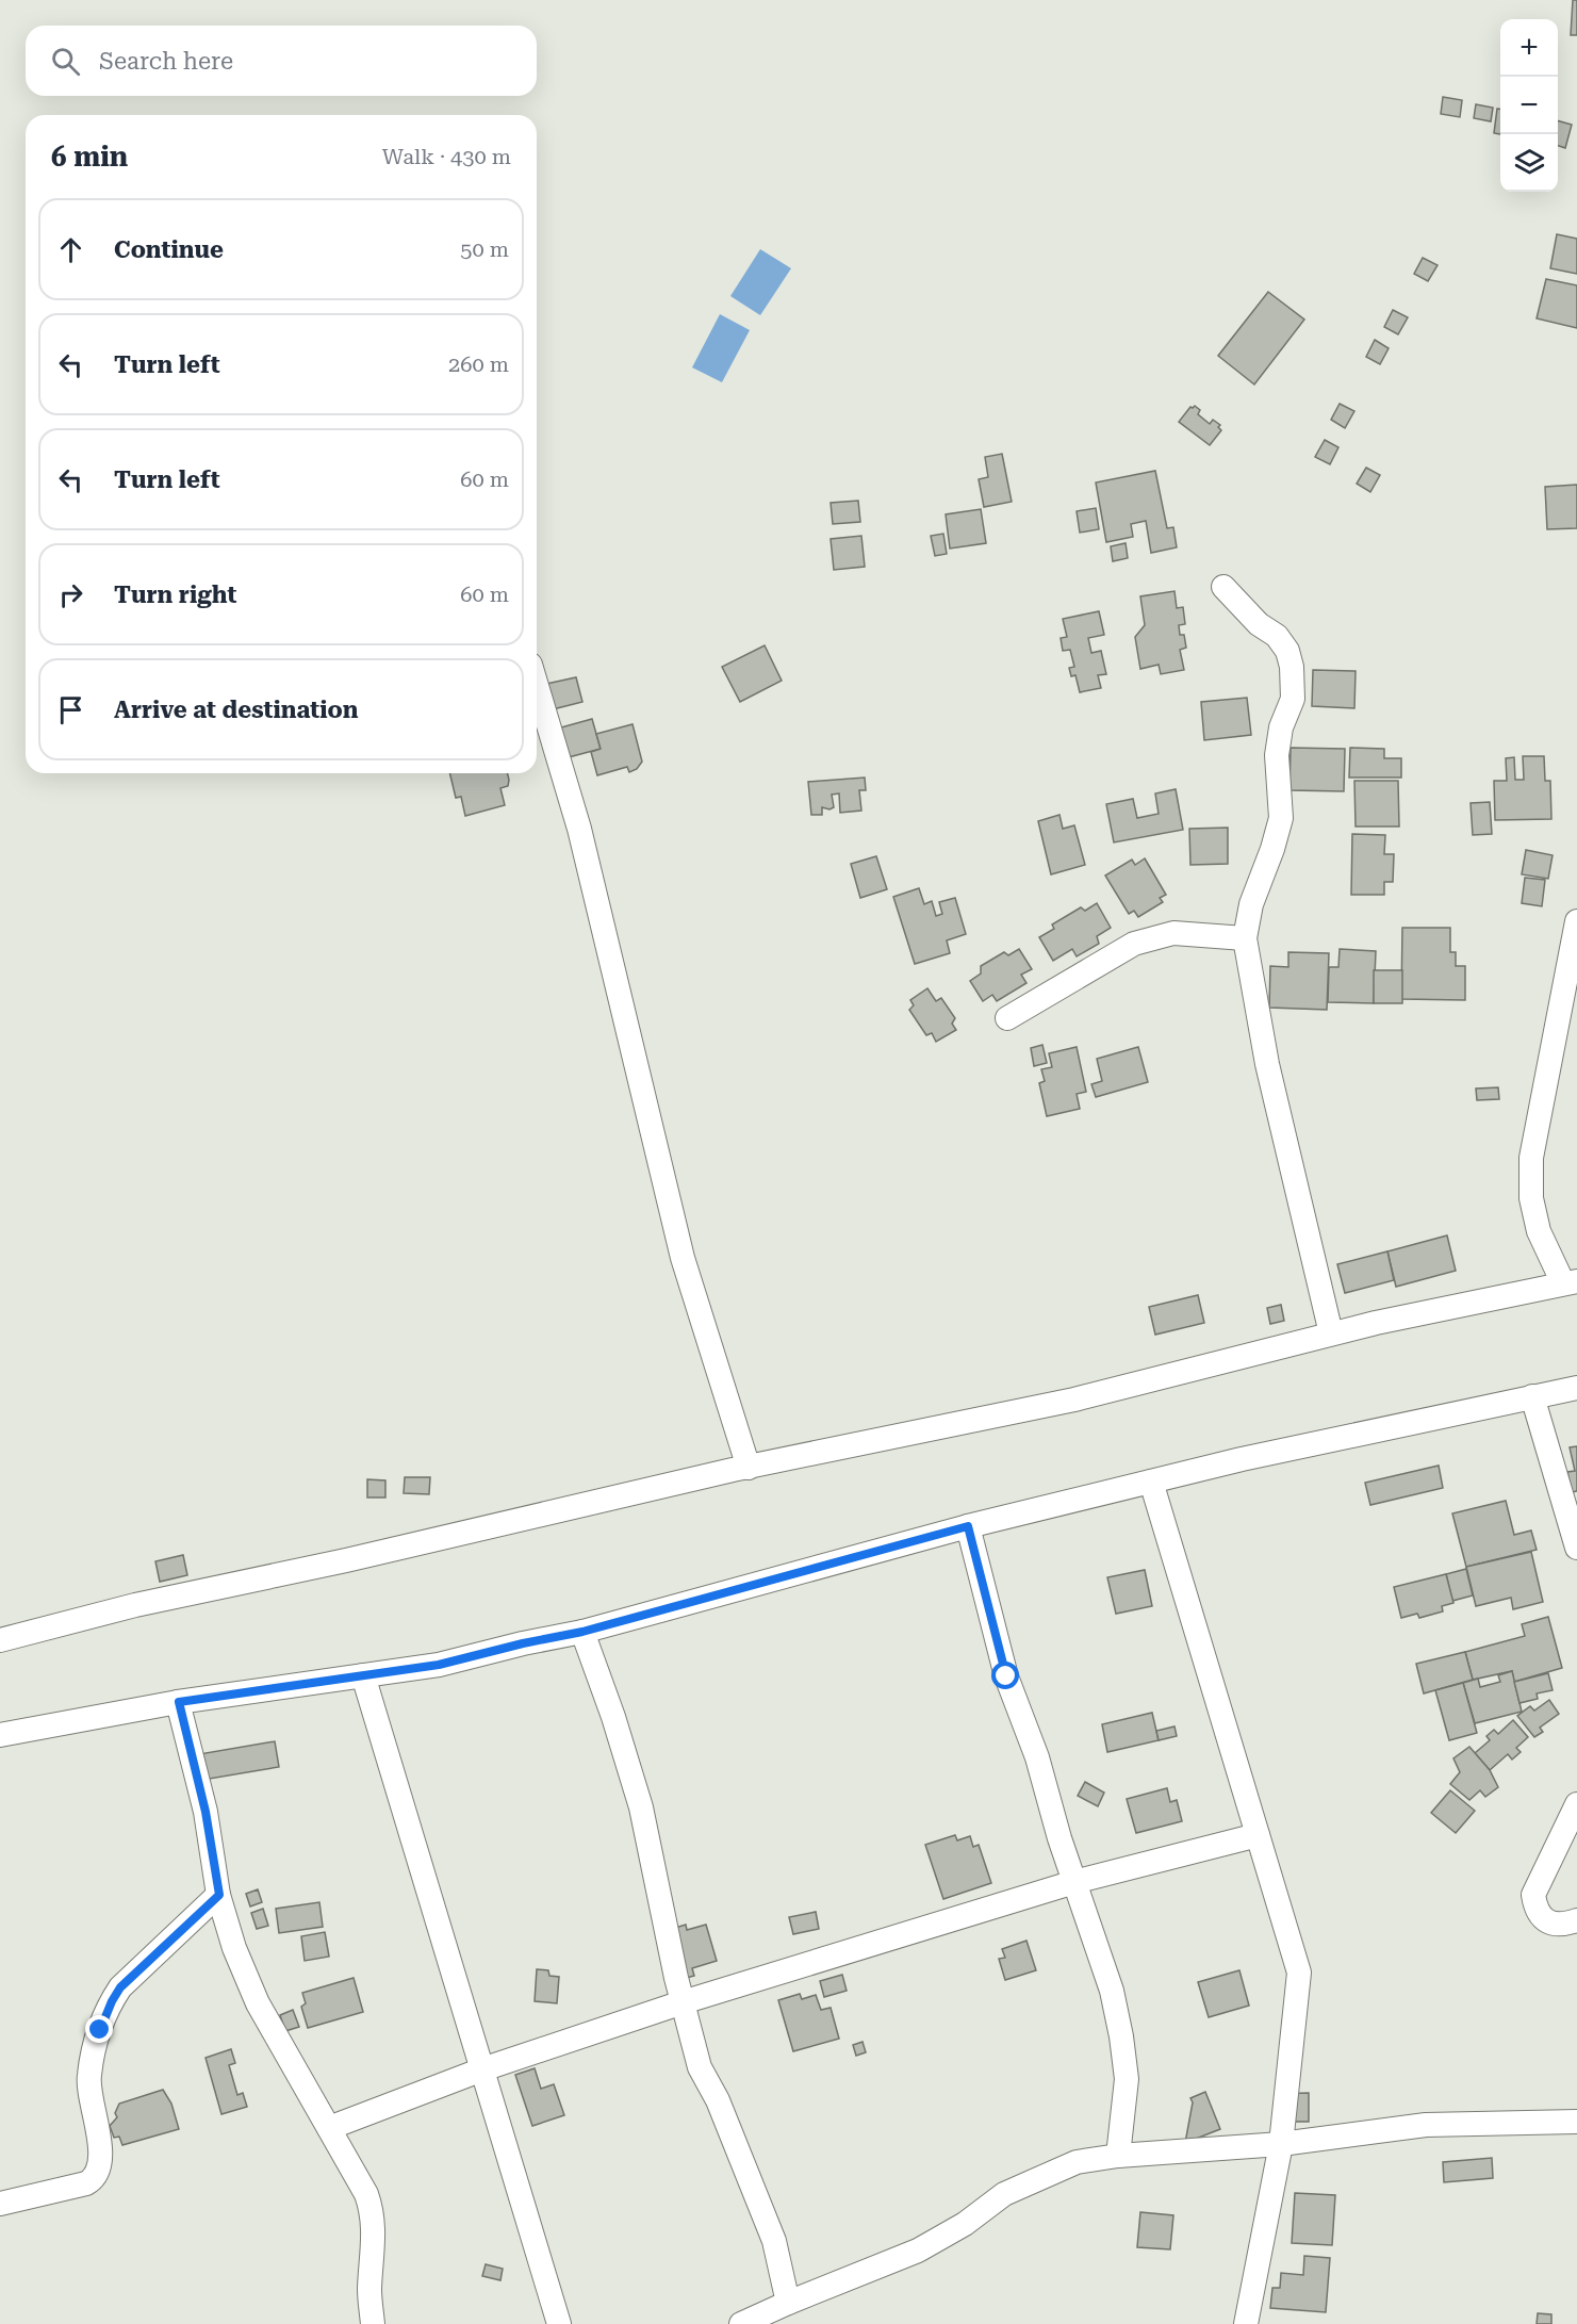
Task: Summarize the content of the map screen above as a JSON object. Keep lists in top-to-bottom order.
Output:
{
  "page": {
    "map_buttons": ["+", "−"],
    "search": "Search here",
    "heading": ["6 min", "Walk · 430 m"],
    "list": [
      ["Continue", "50 m"],
      ["Turn left", "260 m"],
      ["Turn left", "60 m"],
      ["Turn right", "60 m"],
      "Arrive at destination"
    ]
  }
}
